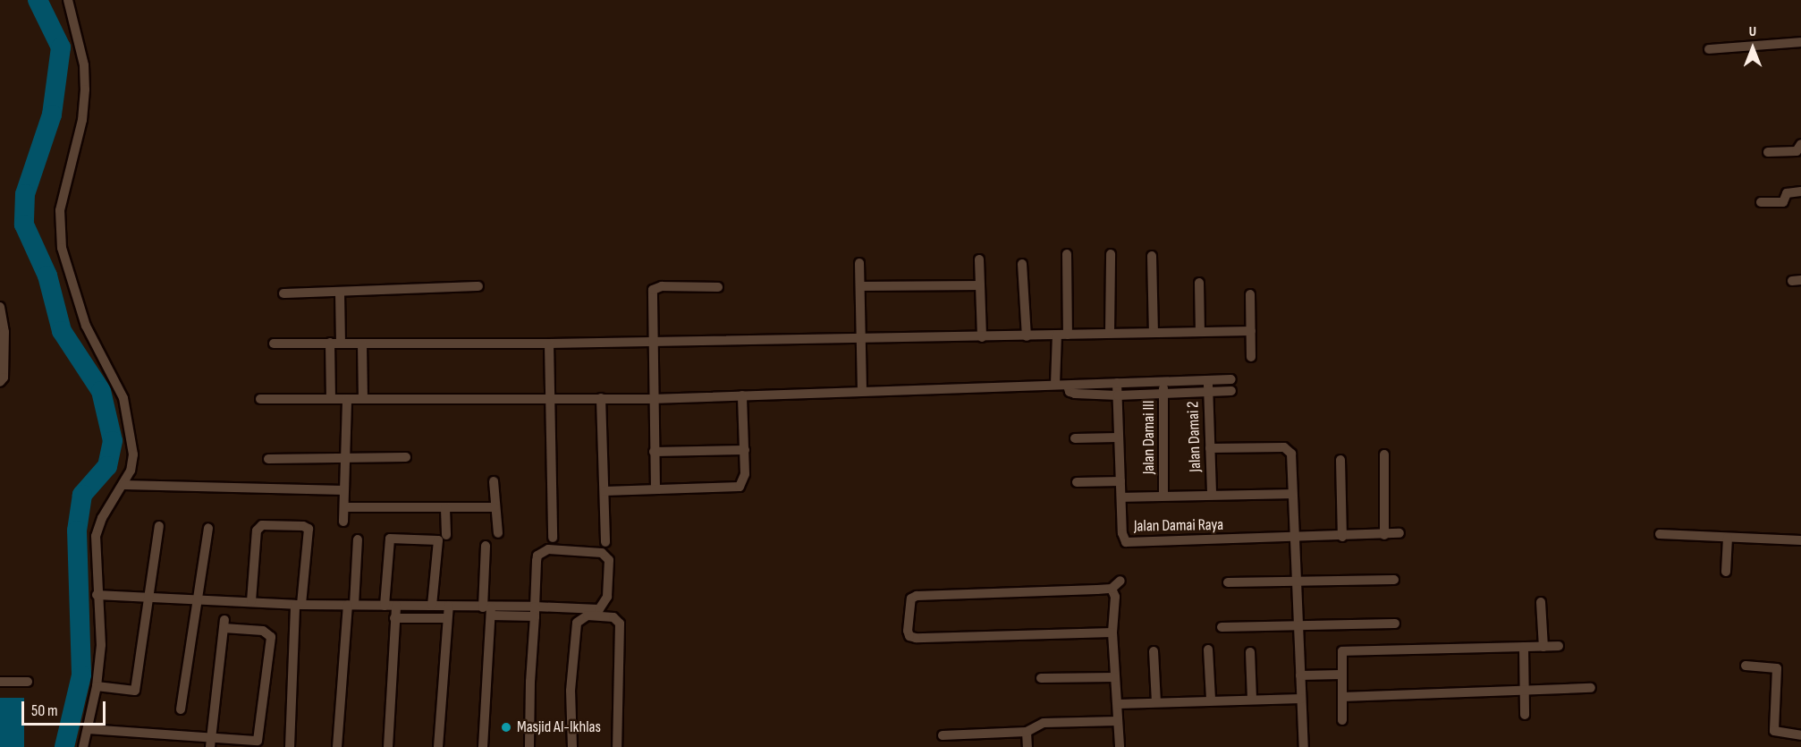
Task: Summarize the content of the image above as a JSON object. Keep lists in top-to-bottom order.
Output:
{
  "streets": {
    "street": ["Jalan Damai 2", "Jalan Damai III", "Jalan Damai Raya"]
  },
  "places": ["Masjid Al-Ikhlas"],
  "scale_bar": "50 m",
  "north": "top"
}
